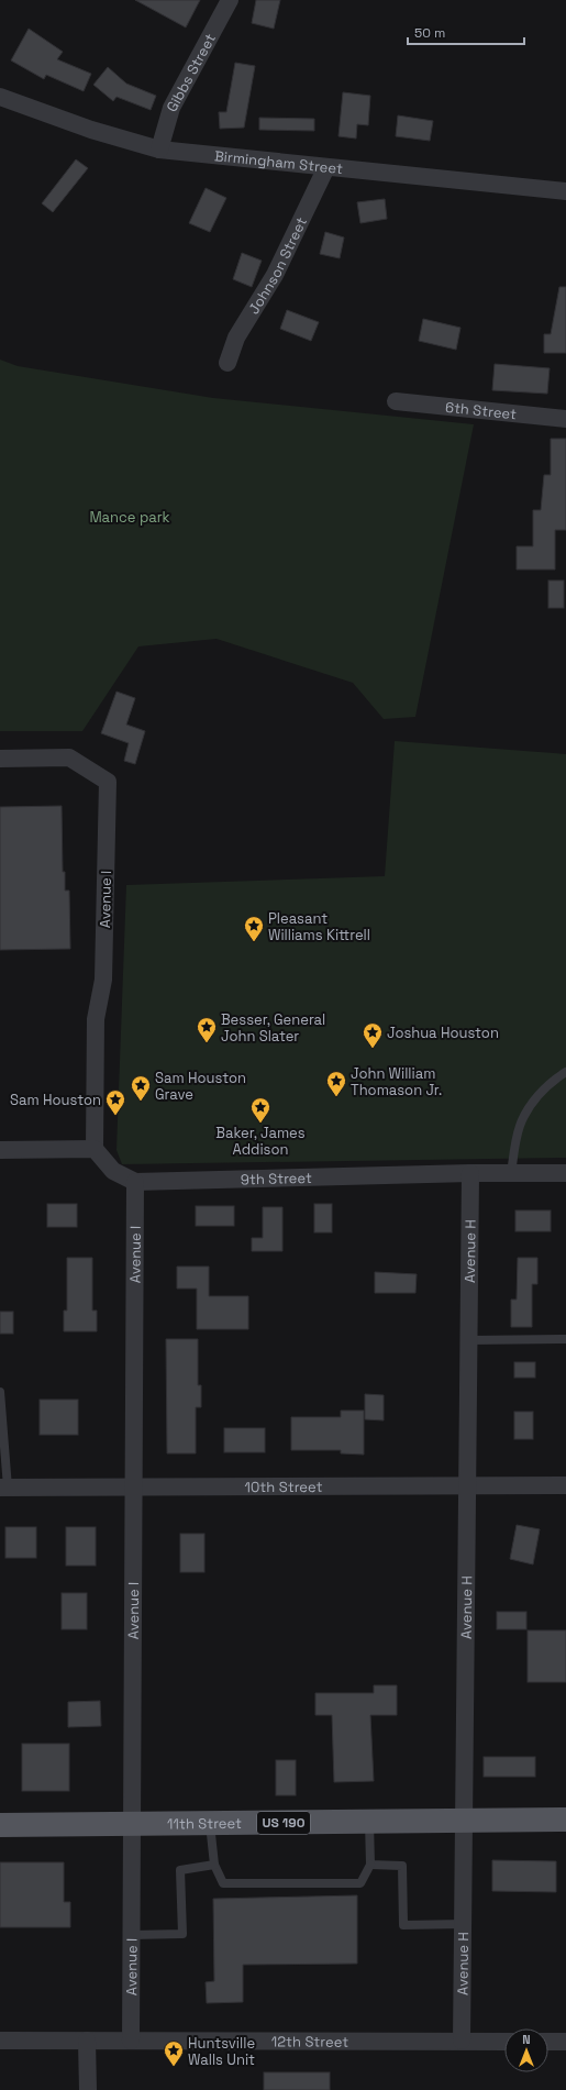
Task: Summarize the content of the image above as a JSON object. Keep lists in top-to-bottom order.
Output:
{
  "streets": {
    "main road": ["11th Street", "US 190"],
    "street": [
      "Gibbs Street",
      "Birmingham Street",
      "Johnson Street",
      "6th Street",
      "Avenue I",
      "9th Street",
      "Avenue H",
      "10th Street",
      "12th Street"
    ]
  },
  "crossings": [
    ["Gibbs Street", "Birmingham Street"],
    ["Birmingham Street", "Johnson Street"],
    ["Avenue I", "9th Street"],
    ["Avenue I", "10th Street"],
    ["Avenue I", "11th Street"],
    ["Avenue I", "12th Street"],
    ["9th Street", "Avenue H"],
    ["Avenue H", "10th Street"],
    ["Avenue H", "11th Street"],
    ["Avenue H", "12th Street"]
  ],
  "parks": ["Mance park"],
  "places": {
    "place": [
      "Pleasant Williams Kittrell",
      "Besser, General John Slater",
      "Joshua Houston",
      "John William Thomason Jr.",
      "Sam Houston Grave",
      "Sam Houston",
      "Baker, James Addison",
      "Huntsville Walls Unit"
    ]
  },
  "scale_bar": "50 m",
  "north": "top"
}
